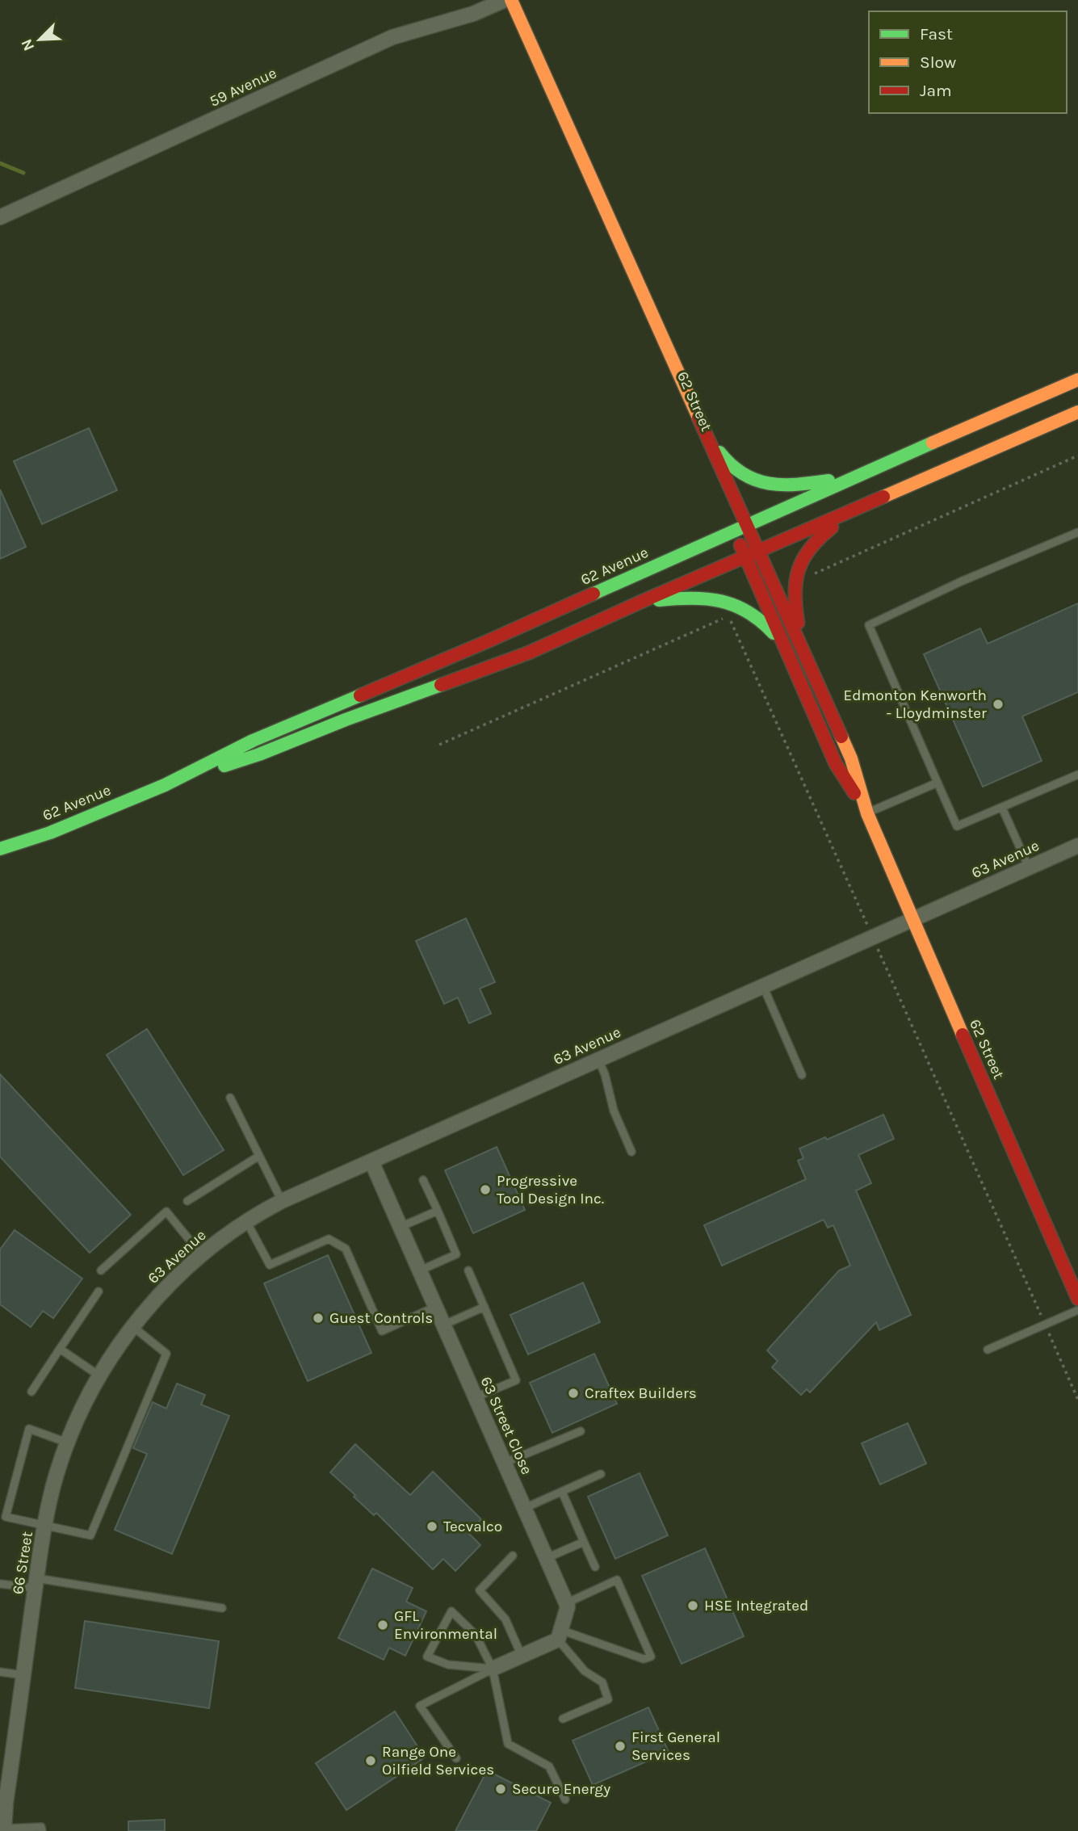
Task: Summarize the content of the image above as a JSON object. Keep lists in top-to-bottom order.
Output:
{
  "streets": {
    "main road": ["62 Street", "62 Avenue"],
    "street": [
      "59 Avenue",
      "63 Avenue",
      "63 Street Close",
      "66 Street"
    ]
  },
  "crossings": [
    ["59 Avenue", "62 Street"],
    ["62 Street", "62 Avenue"],
    ["62 Street", "63 Avenue"],
    ["63 Avenue", "63 Street Close"],
    ["63 Avenue", "66 Street"]
  ],
  "places": [
    "Edmonton Kenworth - Lloydminster",
    "Progressive Tool Design Inc.",
    "Guest Controls",
    "Craftex Builders",
    "Tecvalco",
    "HSE Integrated",
    "GFL Environmental",
    "First General Services",
    "Range One Oilfield Services",
    "Secure Energy"
  ],
  "legend": ["Fast", "Slow", "Jam"],
  "north": "bottom left"
}
